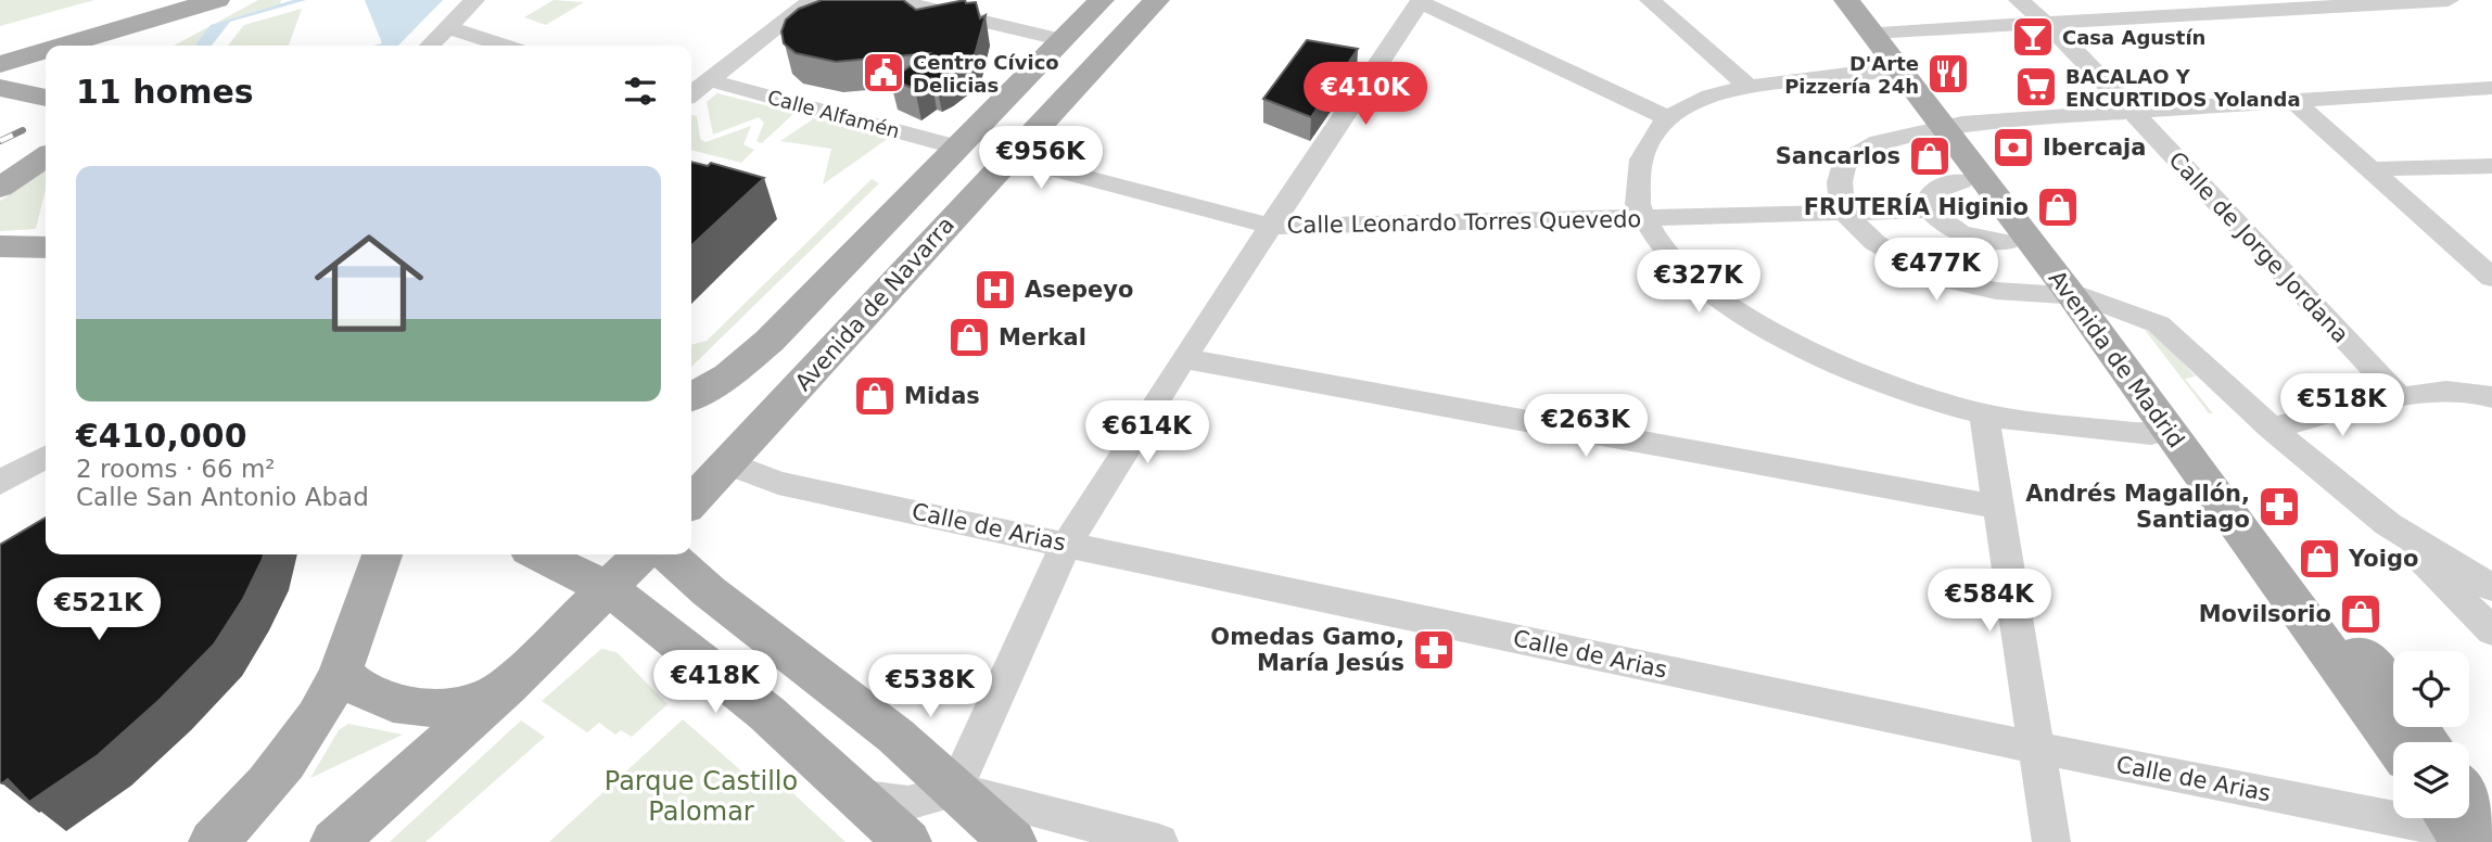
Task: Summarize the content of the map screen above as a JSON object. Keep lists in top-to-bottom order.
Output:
{
  "streets": {
    "main road": ["Avenida de Navarra", "Avenida de Madrid"],
    "street": [
      "Calle Alfamén",
      "Calle Leonardo Torres Quevedo",
      "Calle de Jorge Jordana",
      "Calle de Arias"
    ]
  },
  "crossings": [
    ["Calle Alfamén", "Avenida de Navarra"],
    ["Calle Leonardo Torres Quevedo", "Avenida de Navarra"],
    ["Avenida de Navarra", "Calle de Arias"]
  ],
  "parks": ["Parque Castillo Palomar"],
  "places": {
    "bar": ["Casa Agustín"],
    "public building": ["Centro Cívico Delicias"],
    "restaurant": ["D'Arte Pizzería 24h"],
    "supermarket": ["BACALAO Y ENCURTIDOS Yolanda"],
    "bank": ["Ibercaja"],
    "shop": [
      "Sancarlos",
      "FRUTERÍA Higinio",
      "Merkal",
      "Midas",
      "Yoigo",
      "Movilsorio"
    ],
    "hospital": ["Asepeyo"],
    "pharmacy": ["Andrés Magallón, Santiago", "Omedas Gamo, María Jesús"]
  },
  "page": {
    "heading": "11 homes",
    "price": [
      "€410K",
      "€956K",
      "€477K",
      "€327K",
      "€518K",
      "€263K",
      "€614K",
      "€584K",
      "€521K",
      "€418K",
      "€538K"
    ],
    "list": [
      {
        "name": "€410,000",
        "note": "2 rooms · 66 m² · Calle San Antonio Abad"
      }
    ]
  }
}
